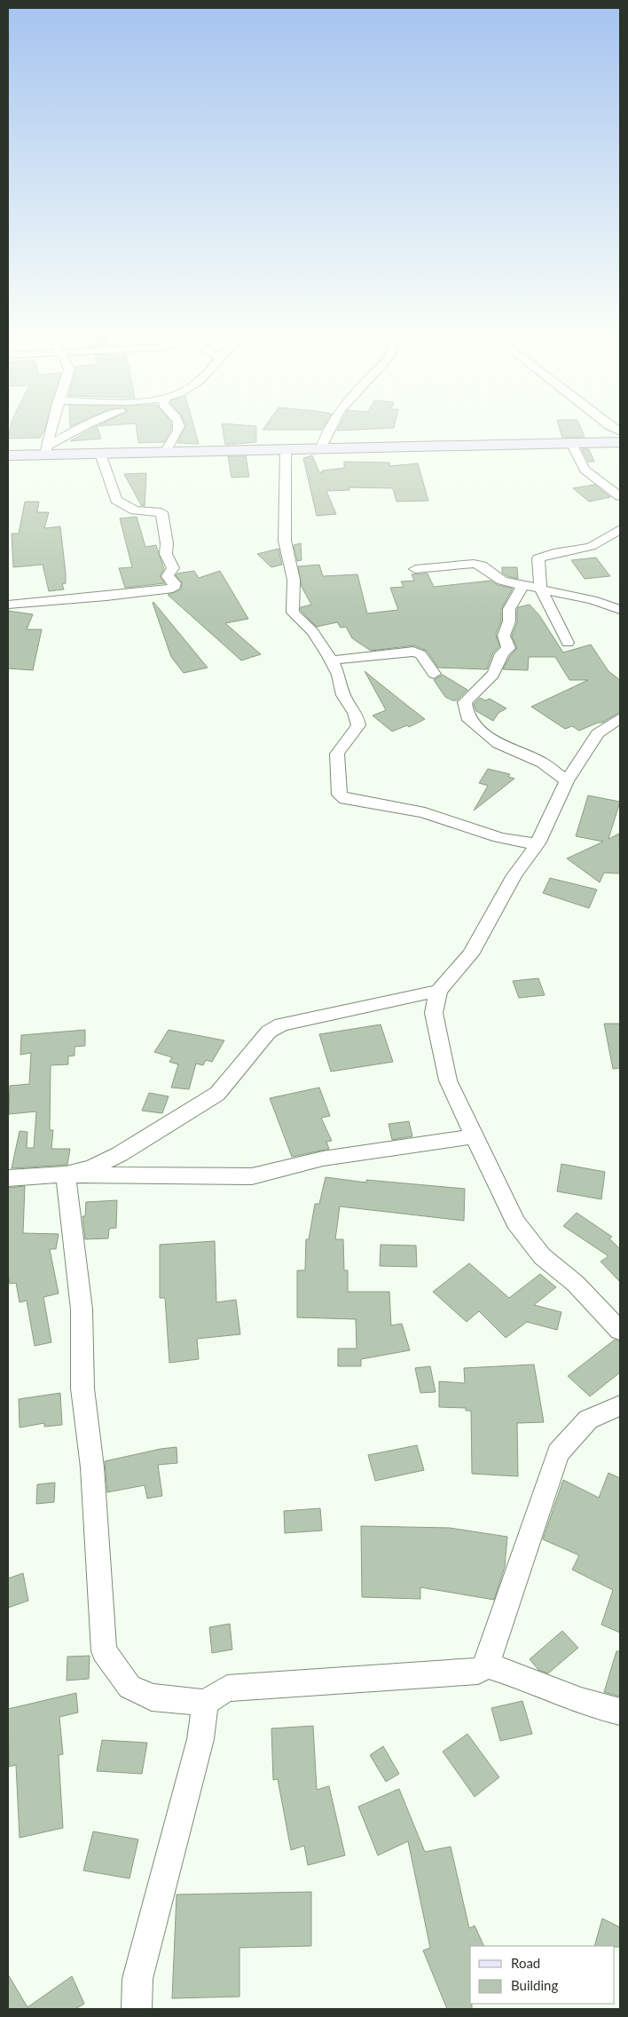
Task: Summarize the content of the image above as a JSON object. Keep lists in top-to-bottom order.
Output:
{
  "legend": ["Road", "Building"]
}
